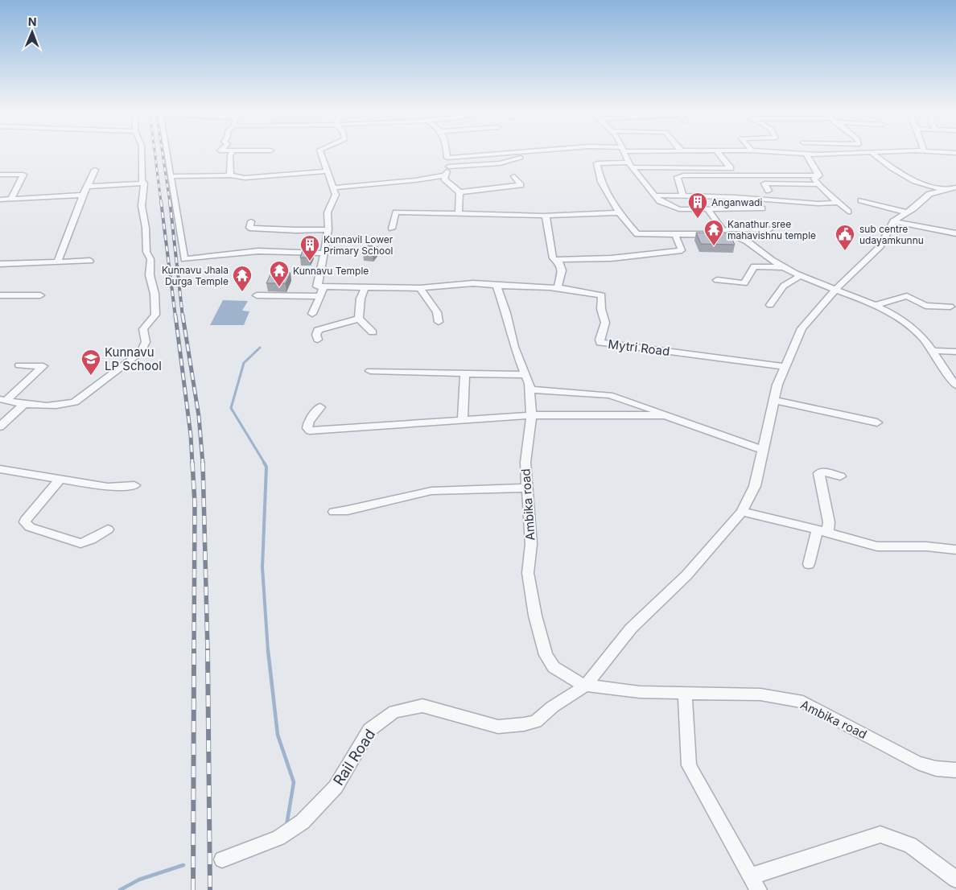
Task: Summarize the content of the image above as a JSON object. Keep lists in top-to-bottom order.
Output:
{
  "streets": {
    "street": ["Mytri Road", "Ambika road", "Rail Road"]
  },
  "crossings": [
    ["Mytri Road", "Ambika road"],
    ["Mytri Road", "Rail Road"],
    ["Ambika road", "Rail Road"]
  ],
  "places": {
    "building": ["Anganwadi", "Kunnavil Lower Primary School"],
    "temple": ["Kanathur sree mahavishnu temple", "Kunnavu Temple", "Kunnavu Jhala Durga Temple"],
    "public building": ["sub centre udayamkunnu"],
    "school or university": ["Kunnavu LP School"]
  },
  "north": "top"
}
